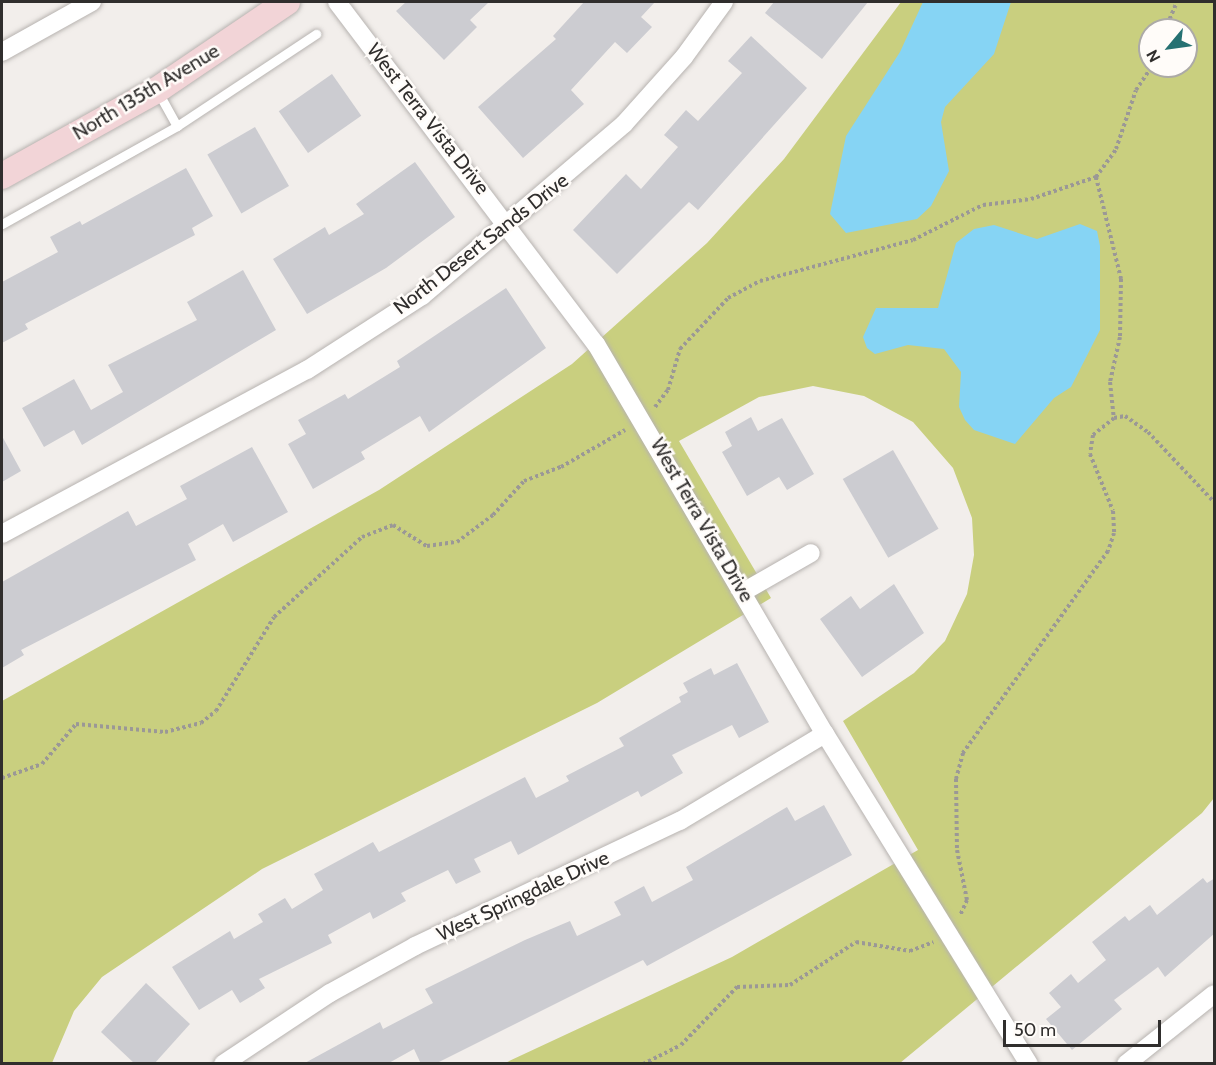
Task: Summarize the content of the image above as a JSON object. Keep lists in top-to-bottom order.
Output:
{
  "streets": {
    "street": [
      "North 135th Avenue",
      "West Terra Vista Drive",
      "North Desert Sands Drive",
      "West Springdale Drive"
    ]
  },
  "crossings": [
    ["West Terra Vista Drive", "North Desert Sands Drive"],
    ["West Terra Vista Drive", "West Springdale Drive"]
  ],
  "scale_bar": "50 m",
  "north": "bottom left"
}
